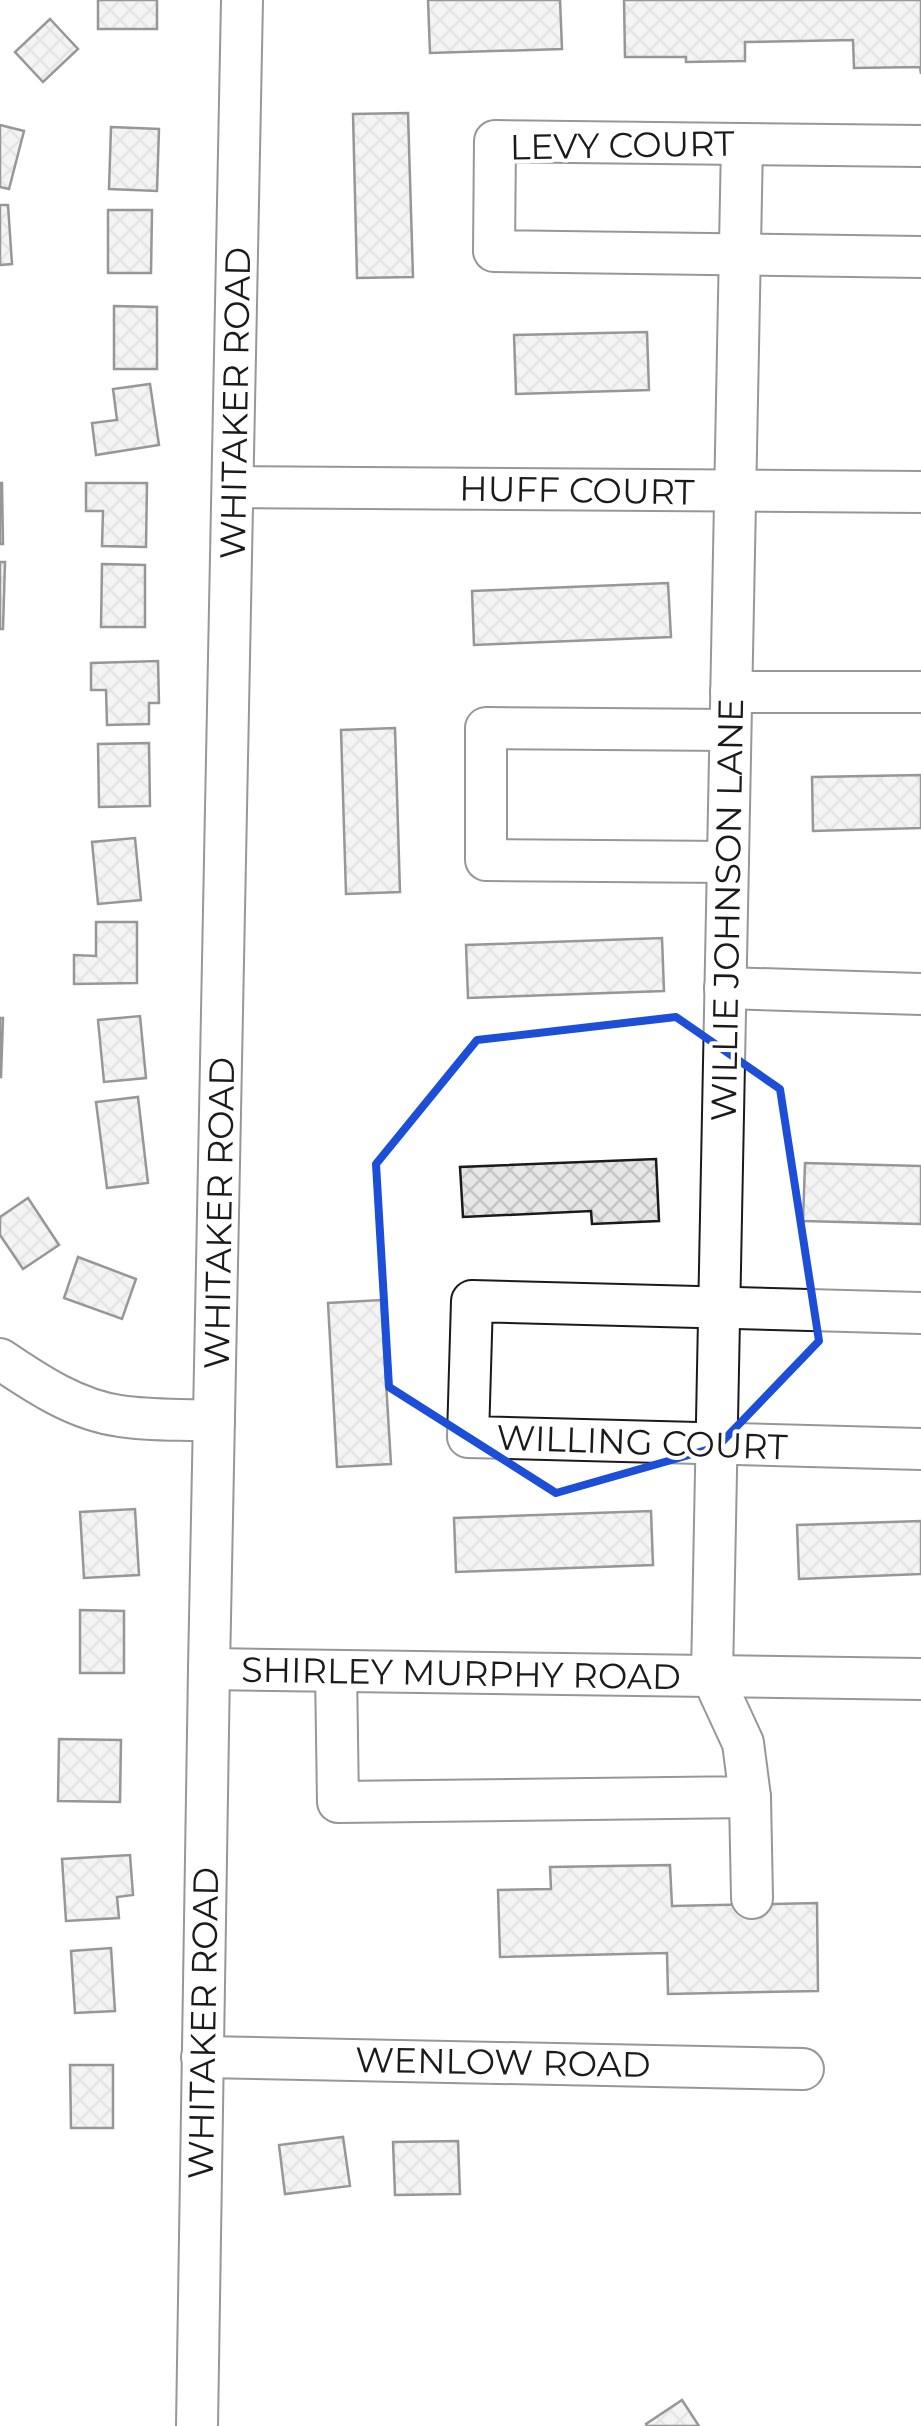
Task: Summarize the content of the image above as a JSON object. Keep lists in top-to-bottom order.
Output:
{
  "streets": {
    "street": [
      "LEVY COURT",
      "WHITAKER ROAD",
      "HUFF COURT",
      "WILLIE JOHNSON LANE",
      "WILLING COURT",
      "SHIRLEY MURPHY ROAD",
      "WENLOW ROAD"
    ]
  },
  "crossings": [
    ["LEVY COURT", "WILLIE JOHNSON LANE"],
    ["WHITAKER ROAD", "HUFF COURT"],
    ["WHITAKER ROAD", "SHIRLEY MURPHY ROAD"],
    ["WHITAKER ROAD", "WENLOW ROAD"],
    ["HUFF COURT", "WILLIE JOHNSON LANE"],
    ["WILLIE JOHNSON LANE", "WILLING COURT"],
    ["WILLIE JOHNSON LANE", "SHIRLEY MURPHY ROAD"]
  ]
}
